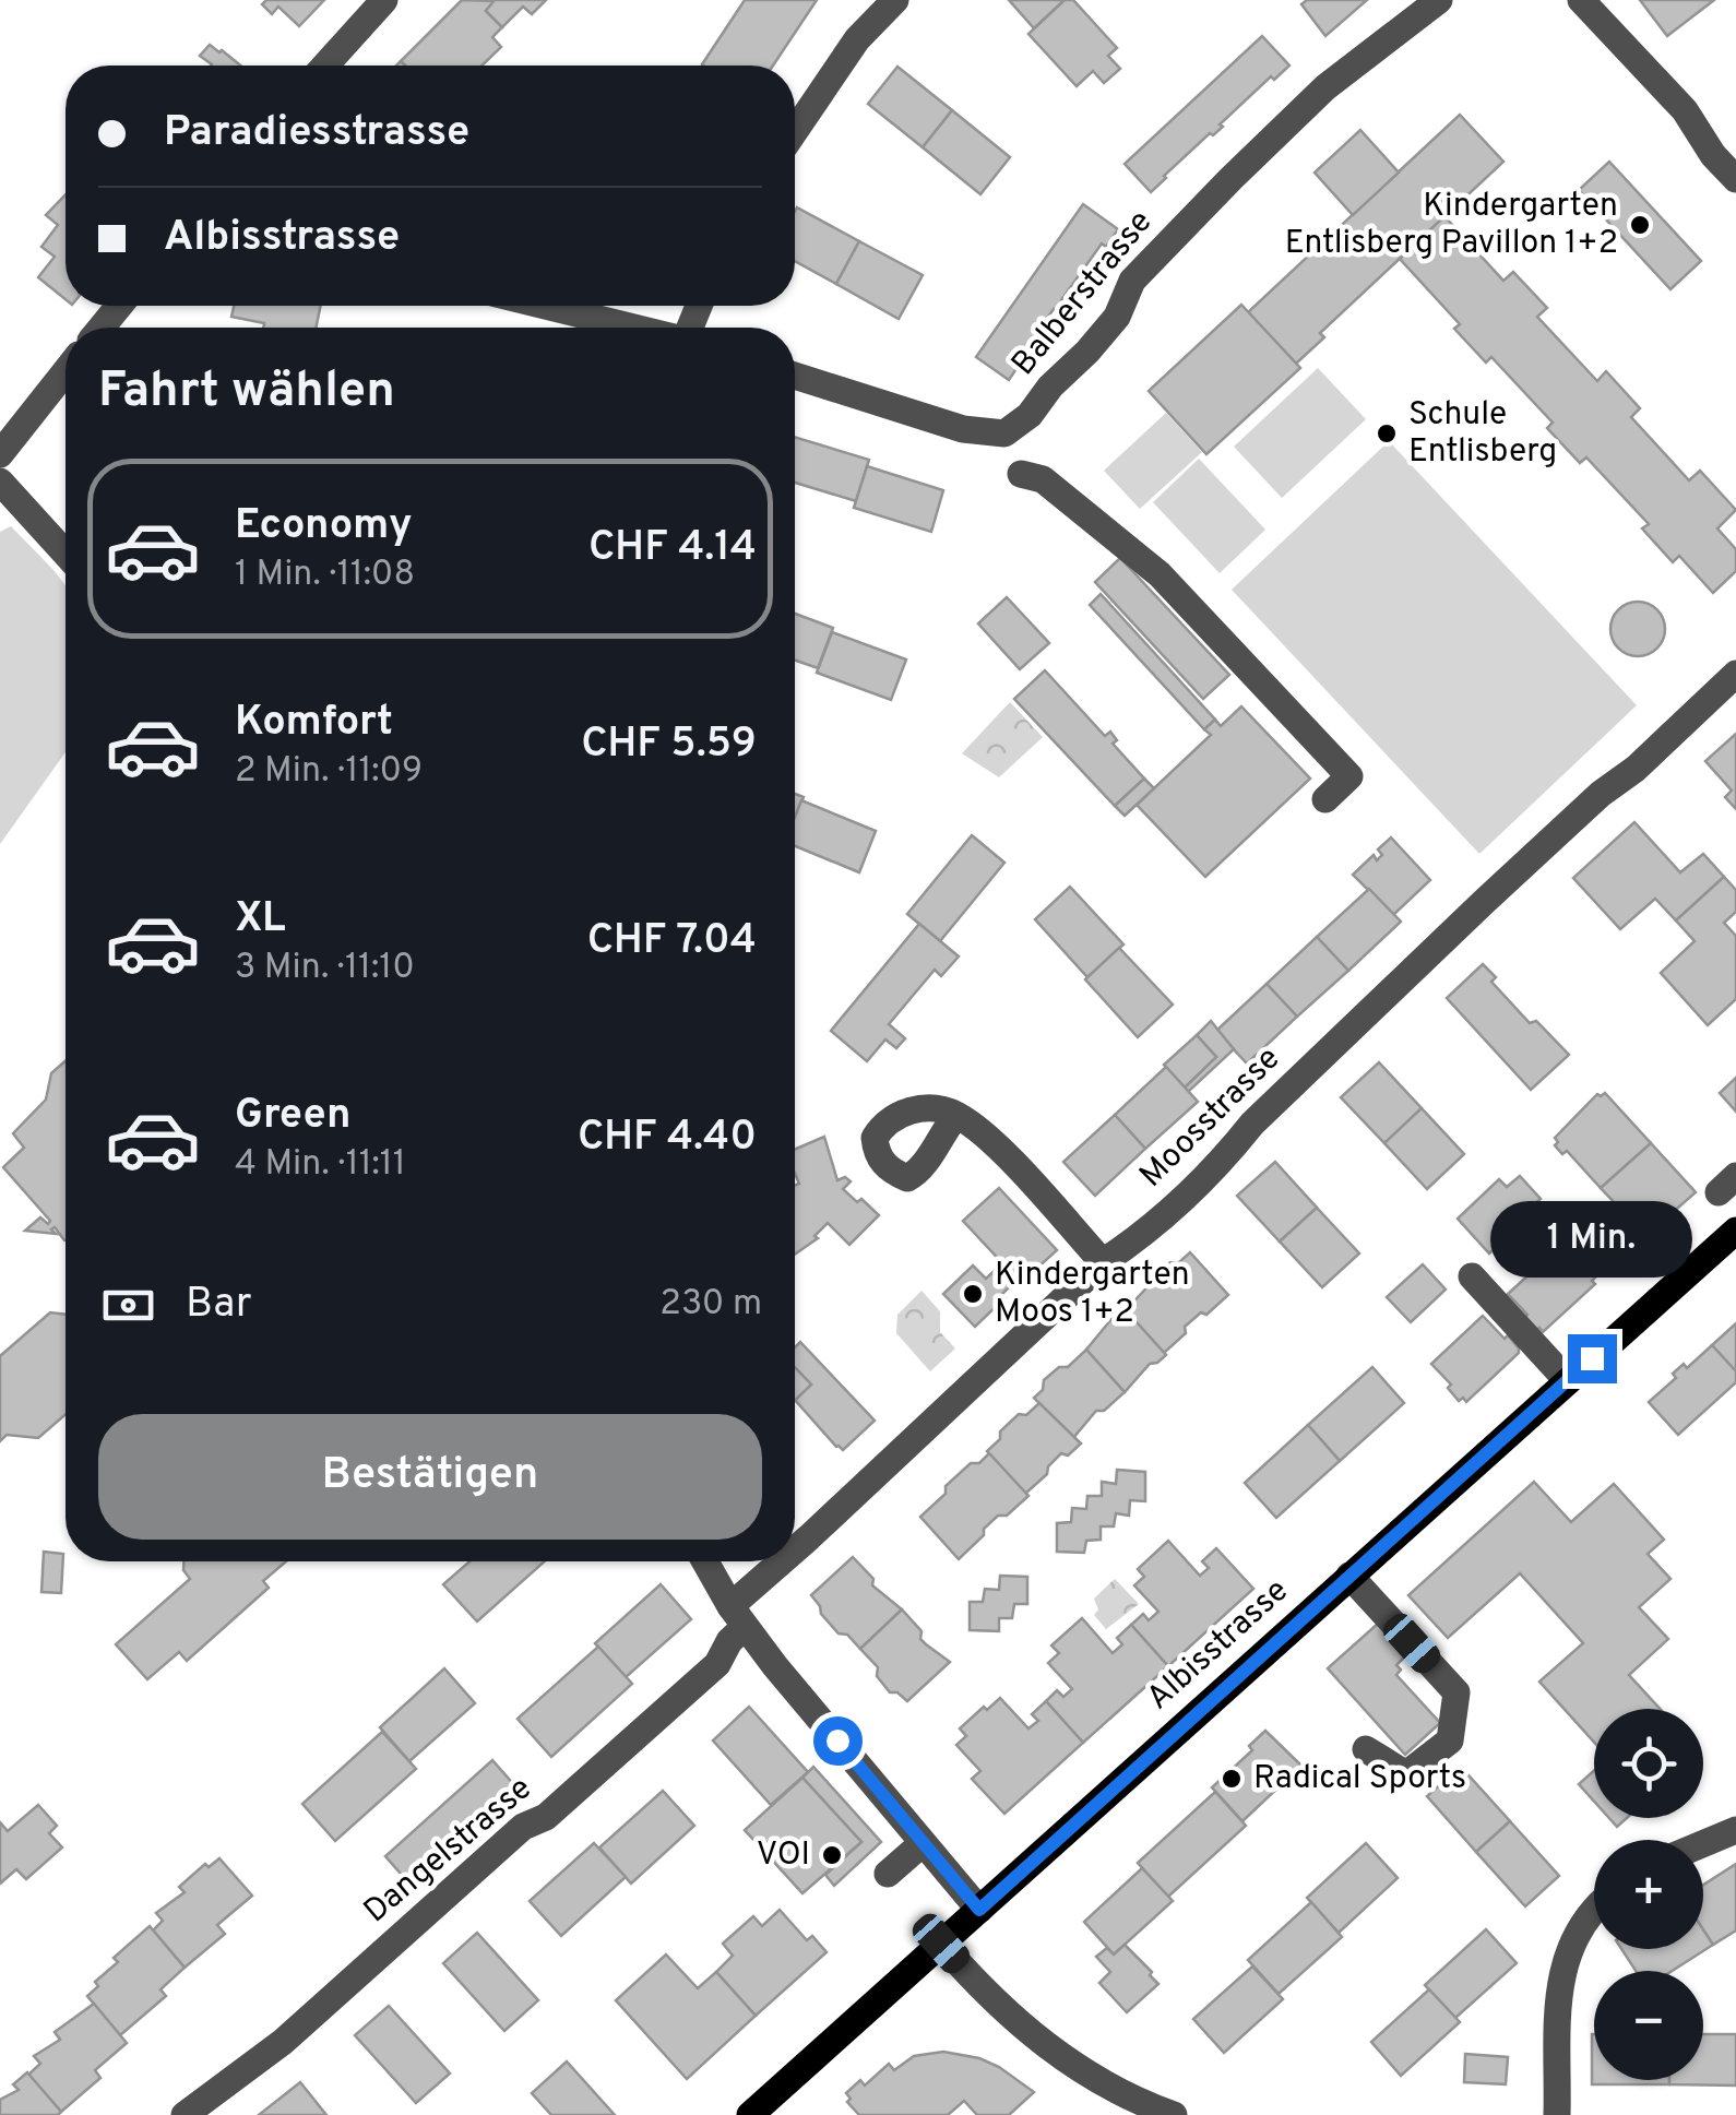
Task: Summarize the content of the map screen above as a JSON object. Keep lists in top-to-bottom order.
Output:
{
  "streets": {
    "main road": ["Albisstrasse"],
    "street": ["Balberstrasse", "Moosstrasse", "Dangelstrasse"]
  },
  "crossings": [
    ["Moosstrasse", "Dangelstrasse"]
  ],
  "places": [
    "Kindergarten Entlisberg Pavillon 1+2",
    "Schule Entlisberg",
    "Kindergarten Moos 1+2",
    "Radical Sports",
    "VOI"
  ],
  "page": {
    "banner": ["Paradiesstrasse", "Albisstrasse"],
    "heading": "Fahrt wählen",
    "list": [
      {
        "name": "Economy",
        "note": "1 Min. · 11:08",
        "value": "CHF 4.14"
      },
      {
        "name": "Komfort",
        "note": "2 Min. · 11:09",
        "value": "CHF 5.59"
      },
      {
        "name": "XL",
        "note": "3 Min. · 11:10",
        "value": "CHF 7.04"
      },
      {
        "name": "Green",
        "note": "4 Min. · 11:11",
        "value": "CHF 4.40"
      }
    ],
    "bubble": "1 Min.",
    "pay": ["Bar", "230 m"],
    "buttons": "Bestätigen",
    "map_buttons": ["+", "−"]
  }
}
